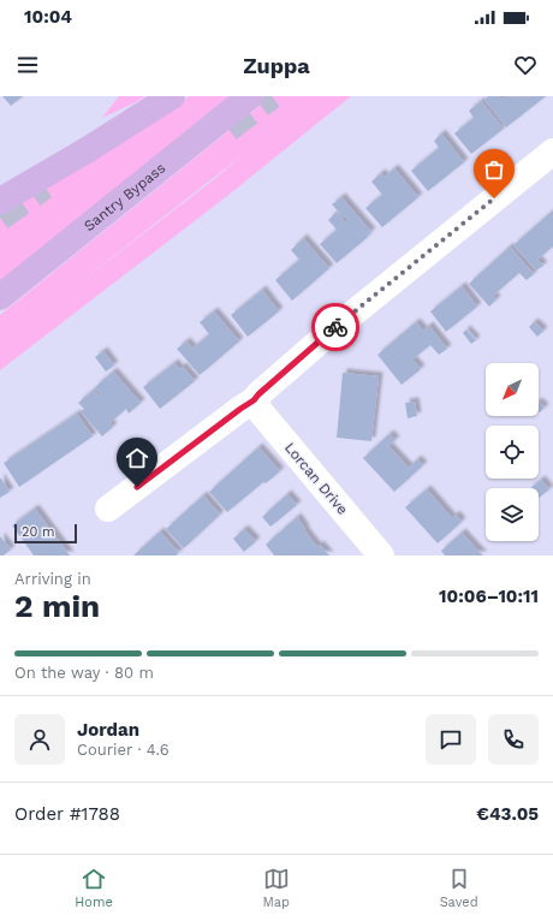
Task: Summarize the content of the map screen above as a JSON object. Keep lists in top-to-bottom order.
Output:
{
  "streets": {
    "main road": ["Santry Bypass"],
    "street": ["Lorcan Drive"]
  },
  "scale_bar": "20 m",
  "north": "bottom left",
  "page": {
    "status": "10:04",
    "header": "Zuppa",
    "scale": "20 m",
    "heading": ["2 min", "Arriving in", "10:06–10:11"],
    "panel": [
      "Jordan",
      "Courier · 4.6",
      "Order #1788",
      "€43.05"
    ],
    "bar": "On the way · 80 m",
    "tabs": ["Home", "Map", "Saved"]
  }
}
